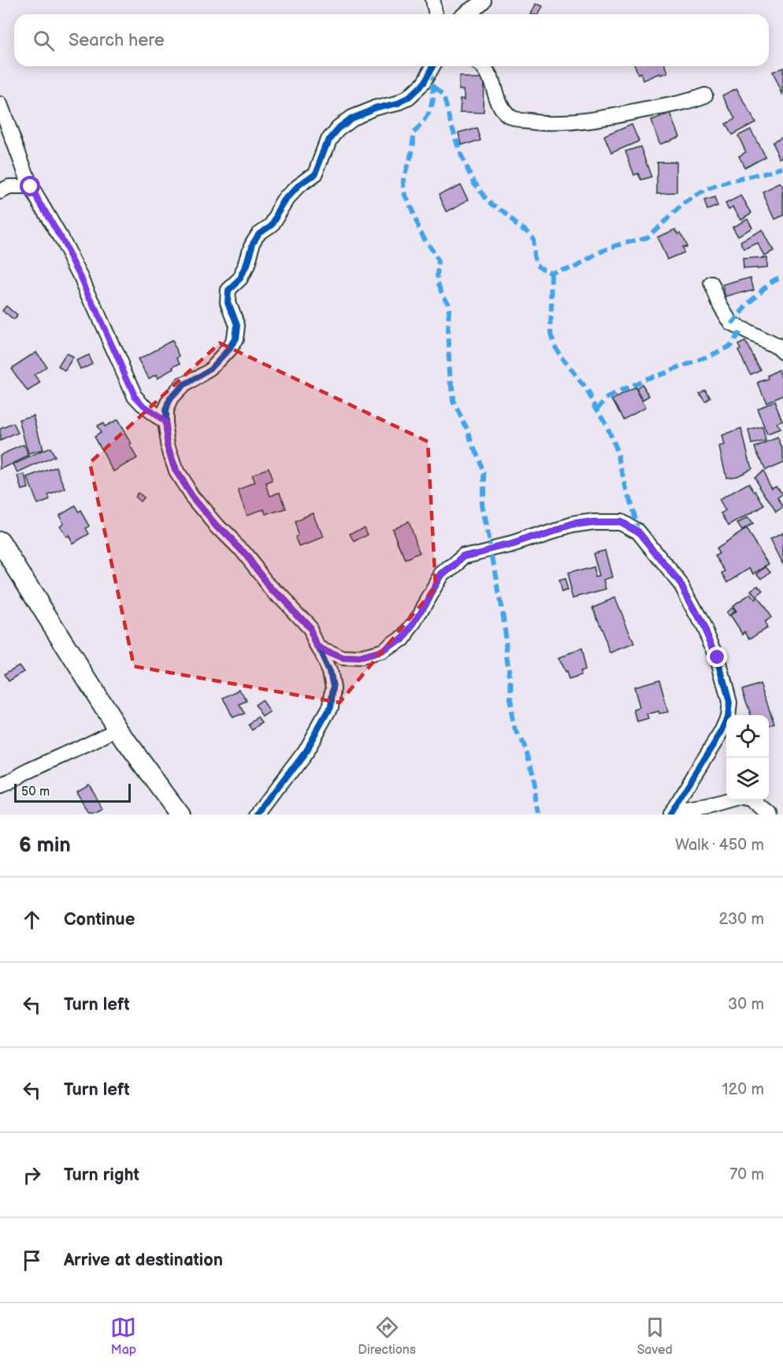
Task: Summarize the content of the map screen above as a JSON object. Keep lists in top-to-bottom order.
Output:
{
  "scale_bar": "50 m",
  "page": {
    "search": "Search here",
    "scale": "50 m",
    "heading": ["6 min", "Walk · 450 m"],
    "list": [
      ["Continue", "230 m"],
      ["Turn left", "30 m"],
      ["Turn left", "120 m"],
      ["Turn right", "70 m"],
      "Arrive at destination"
    ],
    "nav": ["Map", "Directions", "Saved"]
  }
}
